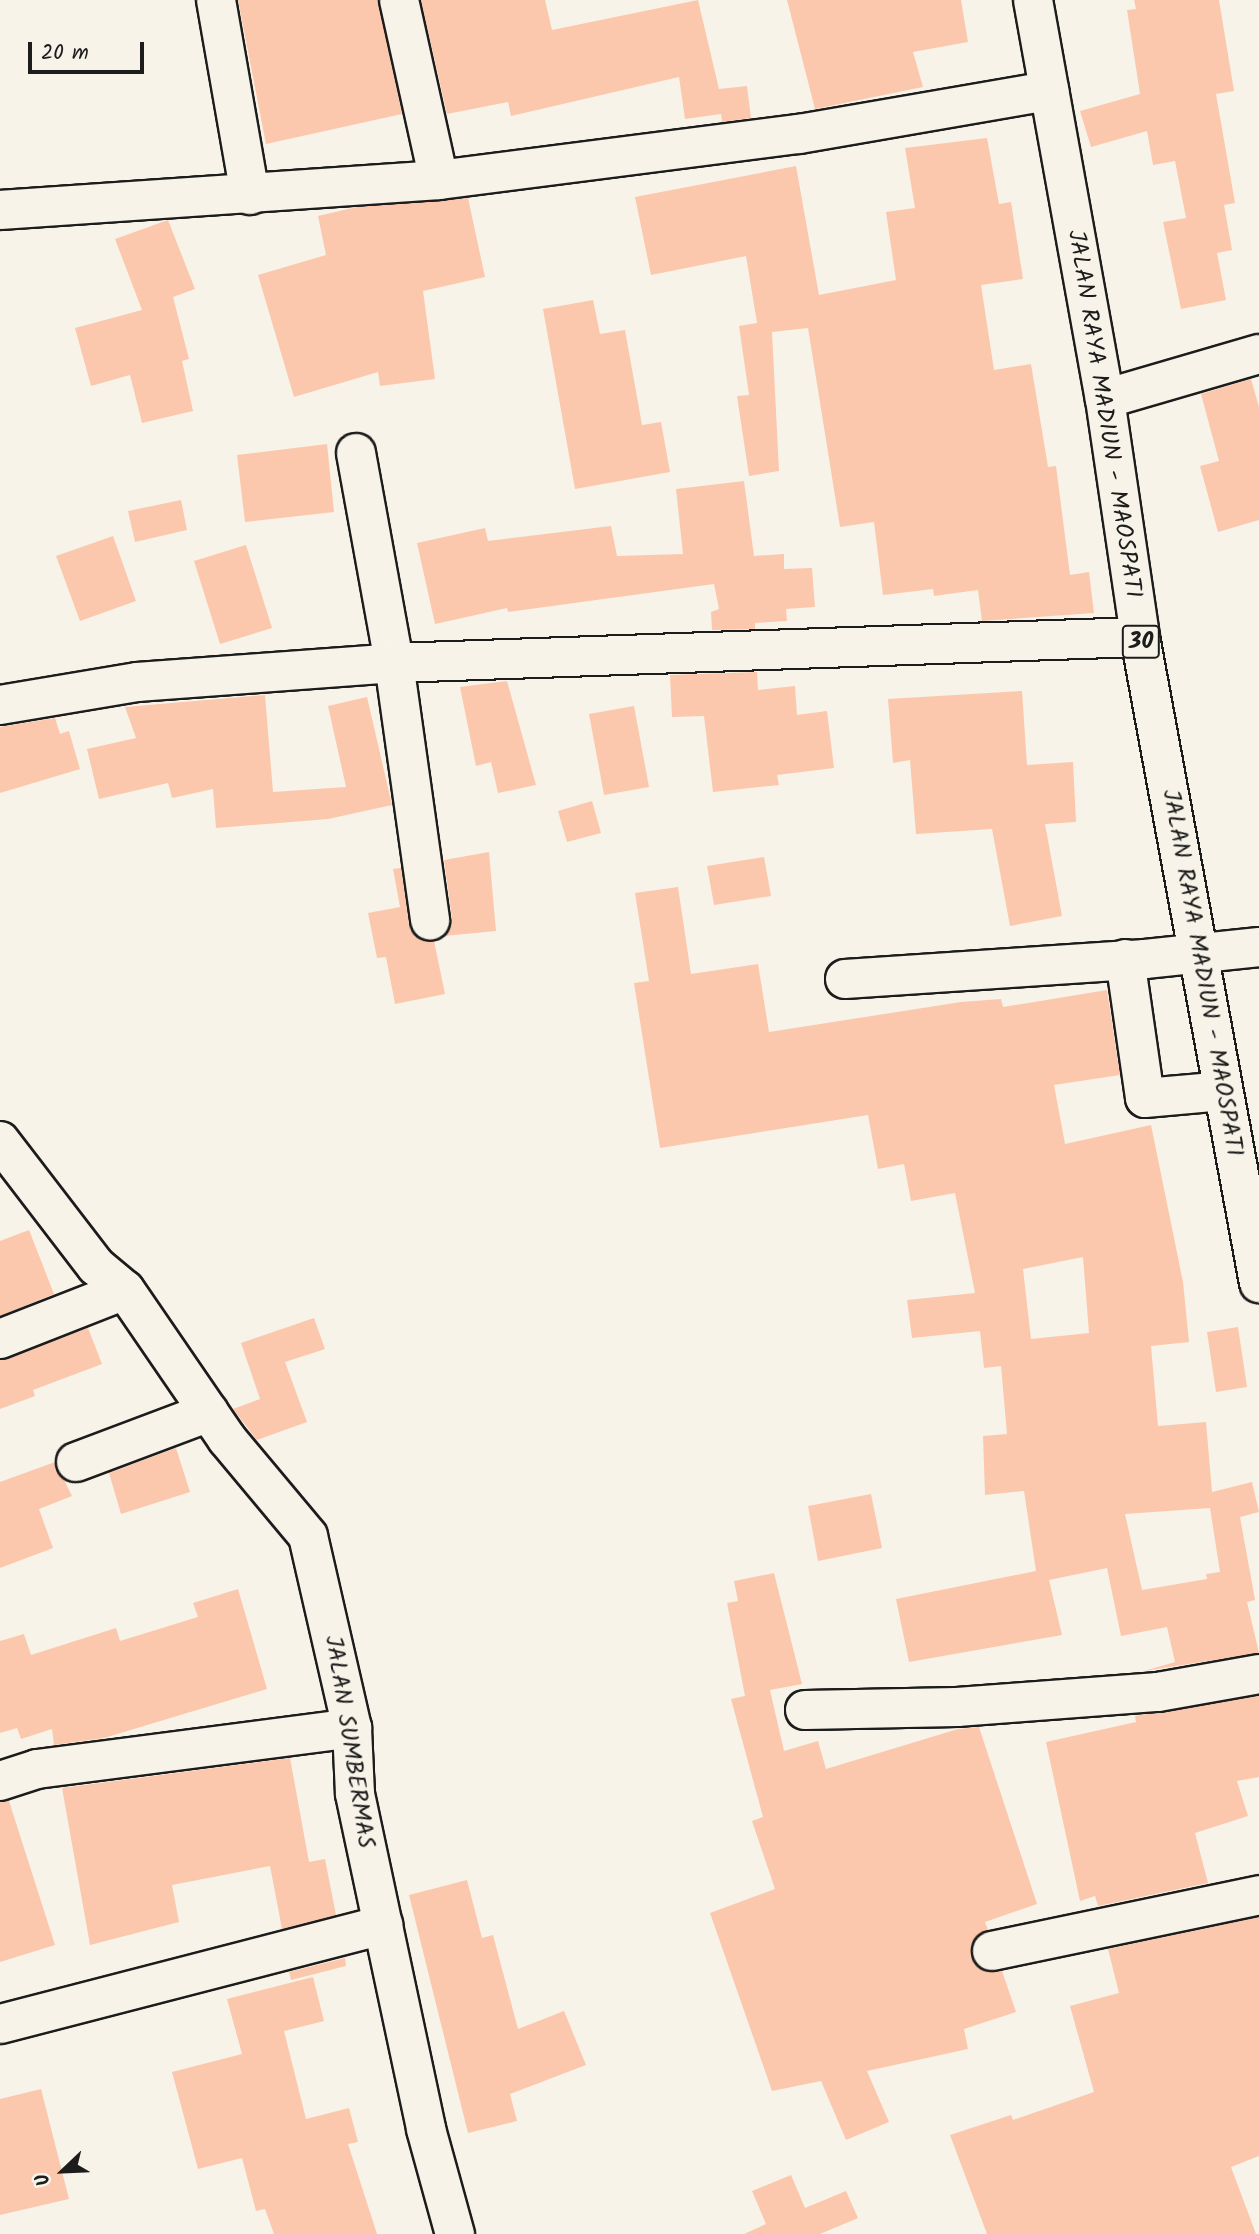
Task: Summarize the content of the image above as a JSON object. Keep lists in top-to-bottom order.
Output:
{
  "streets": {
    "main road": ["JALAN RAYA MADIUN - MAOSPATI", "30", "JALAN SUMBERMAS"]
  },
  "scale_bar": "20 m",
  "north": "bottom left"
}
